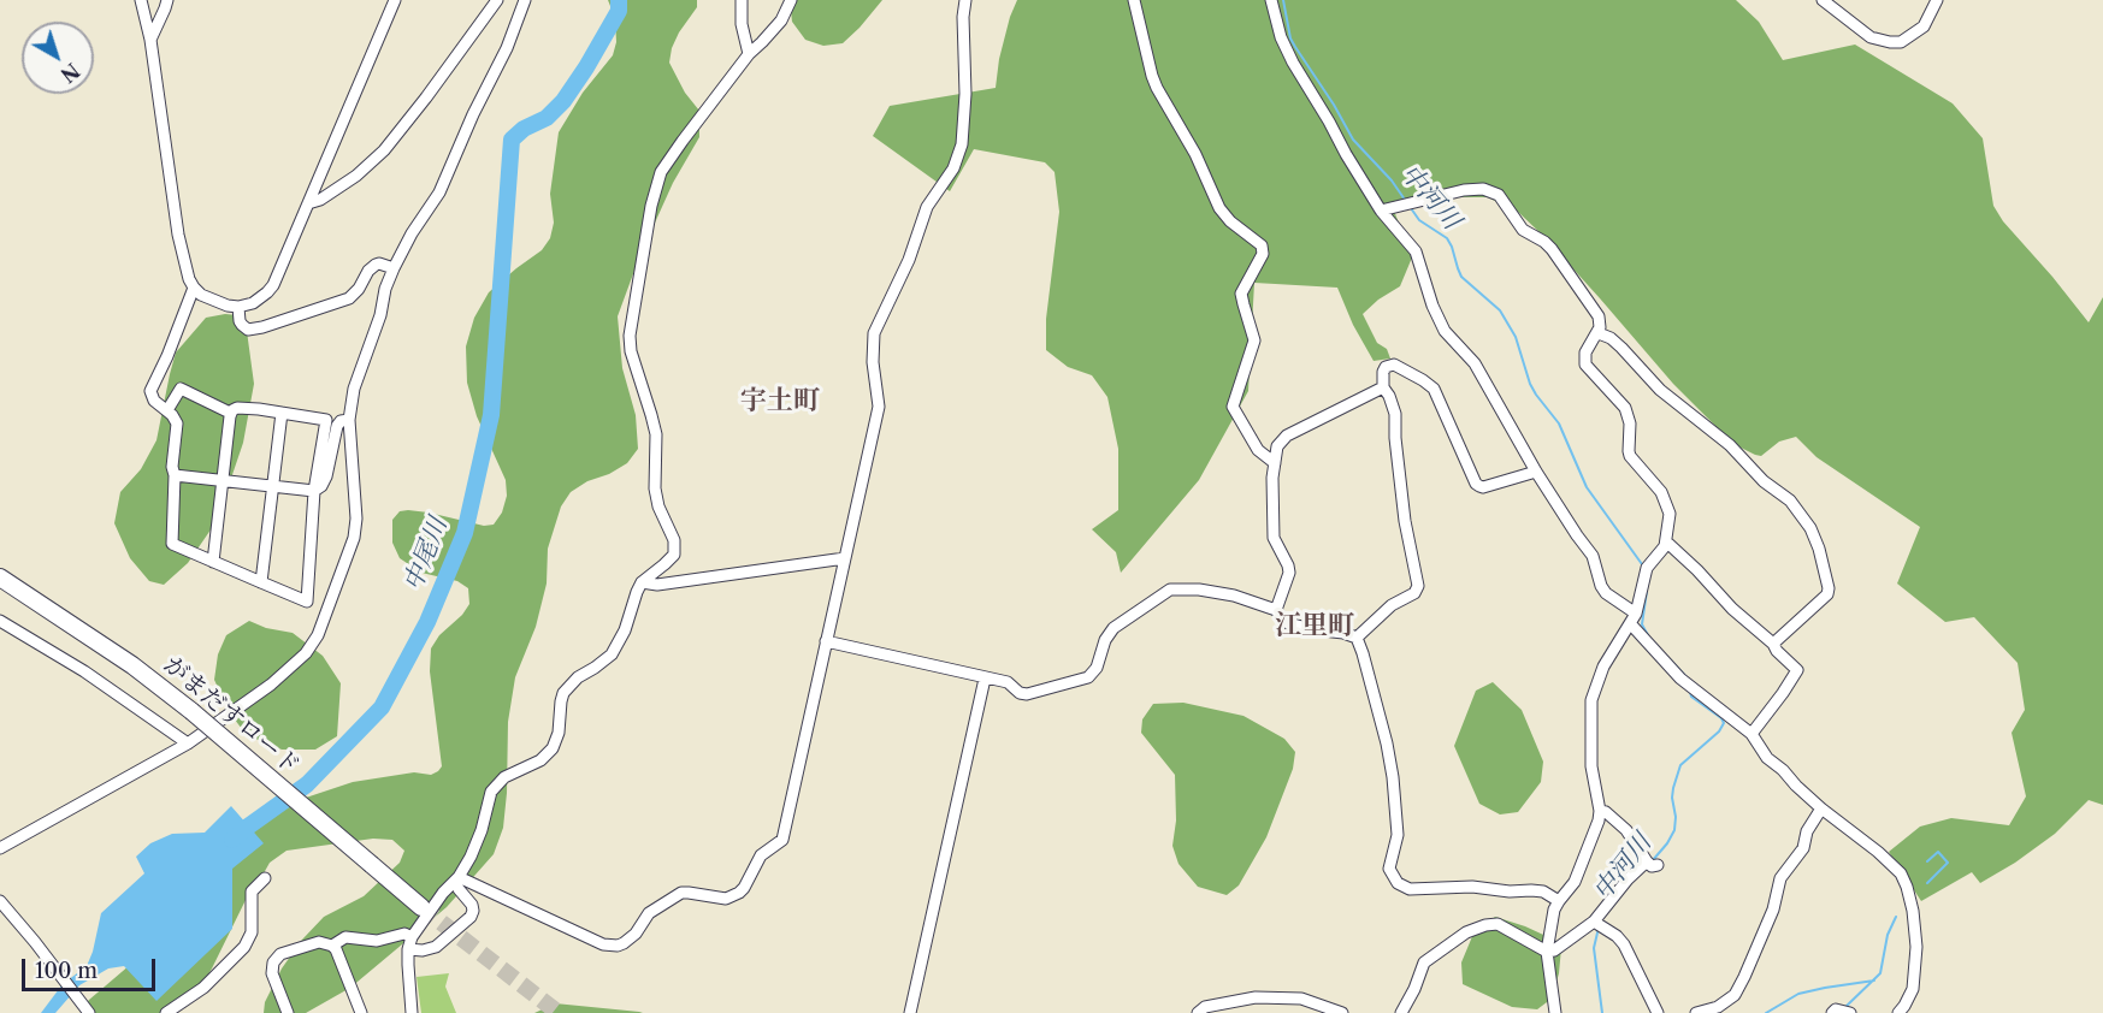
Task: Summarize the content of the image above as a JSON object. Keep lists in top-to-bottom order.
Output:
{
  "streets": {
    "highway": ["がまだすロード"]
  },
  "districts": ["宇土町", "江里町"],
  "water": ["中河川", "中尾川"],
  "scale_bar": "100 m",
  "north": "bottom right"
}
